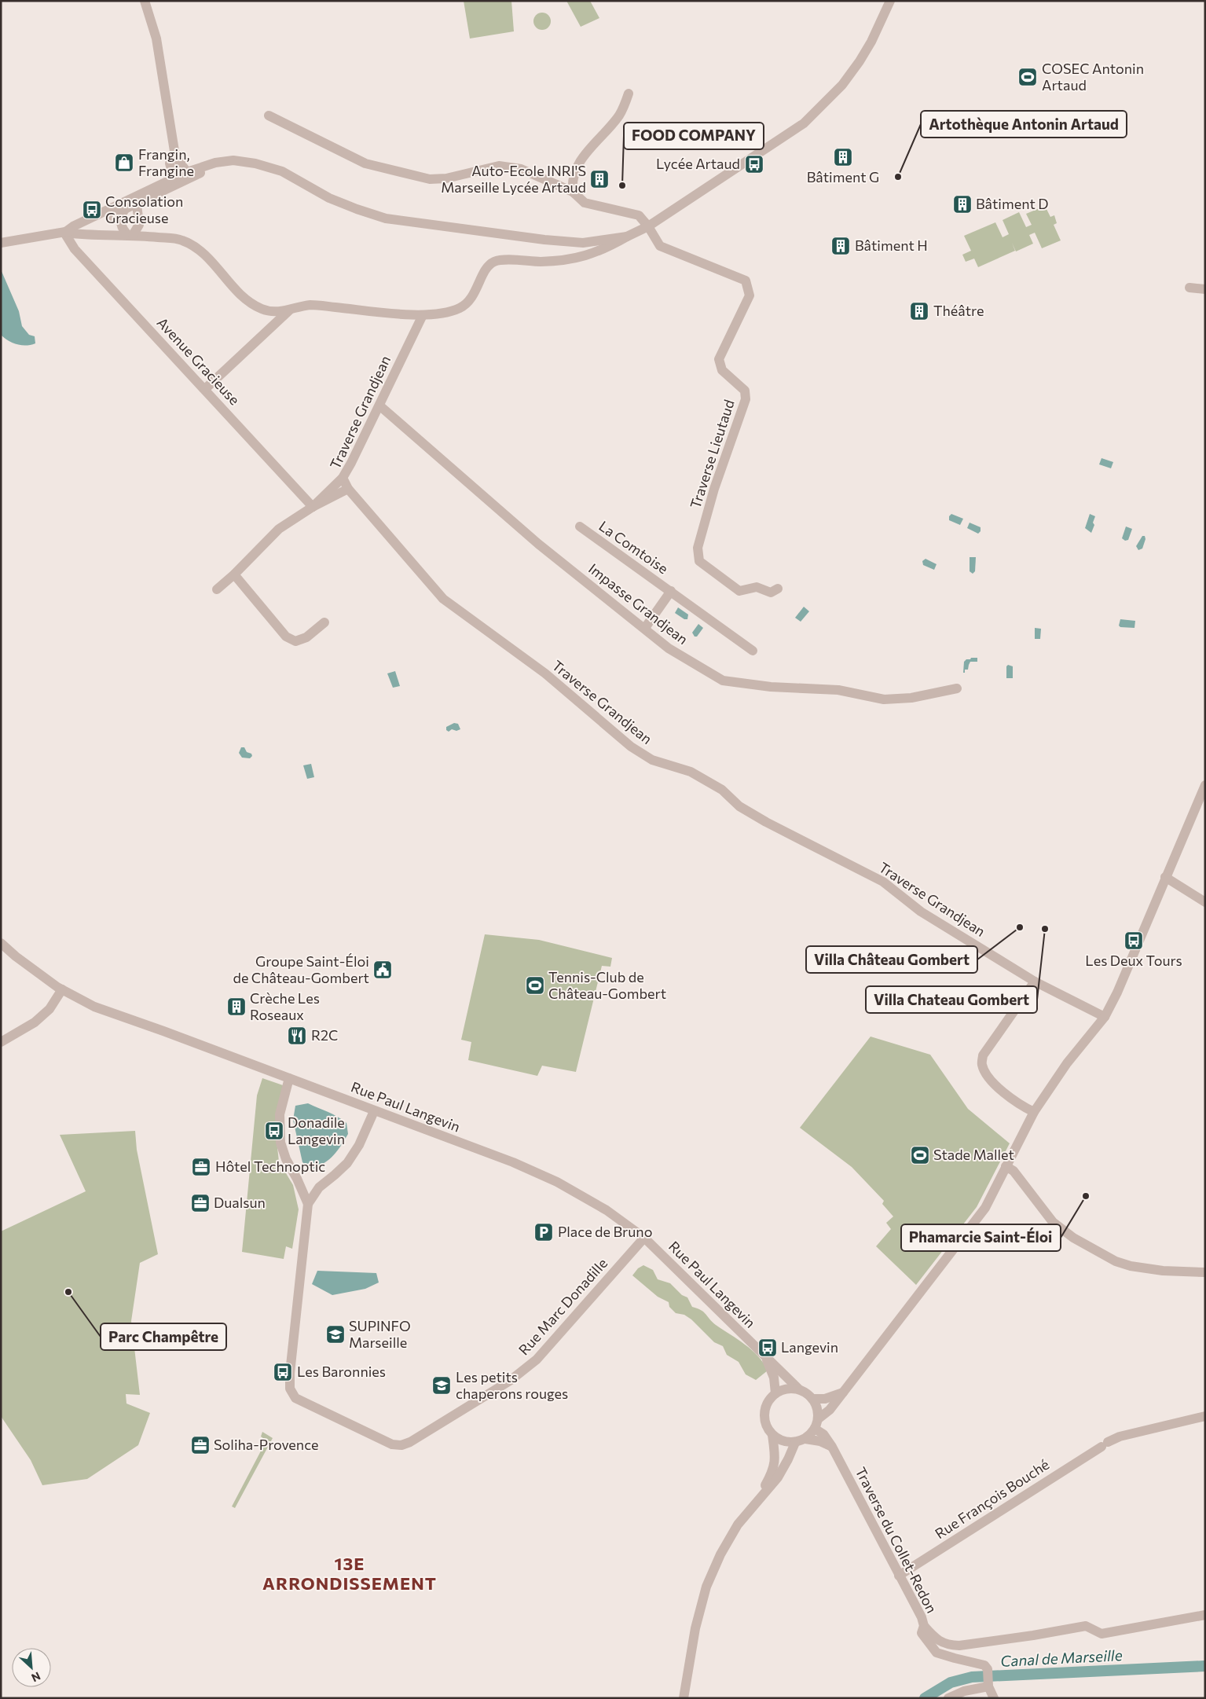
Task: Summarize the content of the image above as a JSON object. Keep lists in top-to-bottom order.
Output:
{
  "streets": {
    "street": [
      "Avenue Gracieuse",
      "Traverse Grandjean",
      "Traverse Lieutaud",
      "La Comtoise",
      "Impasse Grandjean",
      "Rue Paul Langevin",
      "Rue Marc Donadille",
      "Rue François Bouché",
      "Traverse du Collet-Redon"
    ]
  },
  "crossings": [
    ["Traverse Grandjean", "Impasse Grandjean"],
    ["La Comtoise", "Impasse Grandjean"],
    ["Rue Paul Langevin", "Rue Marc Donadille"],
    ["Rue Paul Langevin", "Traverse du Collet-Redon"],
    ["Rue François Bouché", "Traverse du Collet-Redon"]
  ],
  "districts": ["13E ARRONDISSEMENT"],
  "water": ["Canal de Marseille"],
  "places": {
    "sports": ["COSEC Antonin Artaud", "Tennis-Club de Château-Gombert", "Stade Mallet"],
    "building": [
      "Bâtiment G",
      "Auto-Ecole INRI'S Marseille Lycée Artaud",
      "Bâtiment D",
      "Bâtiment H",
      "Théâtre",
      "Crèche Les Roseaux"
    ],
    "shop": ["Frangin, Frangine"],
    "bus stop": [
      "Lycée Artaud",
      "Consolation Gracieuse",
      "Les Deux Tours",
      "Donadile Langevin",
      "Langevin",
      "Les Baronnies"
    ],
    "other": [
      "Artothèque Antonin Artaud",
      "FOOD COMPANY",
      "Villa Château Gombert",
      "Villa Chateau Gombert",
      "Phamarcie Saint-Éloi",
      "Parc Champêtre"
    ],
    "public building": ["Groupe Saint-Éloi de Château-Gombert"],
    "restaurant": ["R2C"],
    "office": ["Hôtel Technoptic", "Dualsun", "Soliha-Provence"],
    "parking": ["Place de Bruno"],
    "school or university": ["SUPINFO Marseille", "Les petits chaperons rouges"]
  },
  "north": "bottom right"
}
